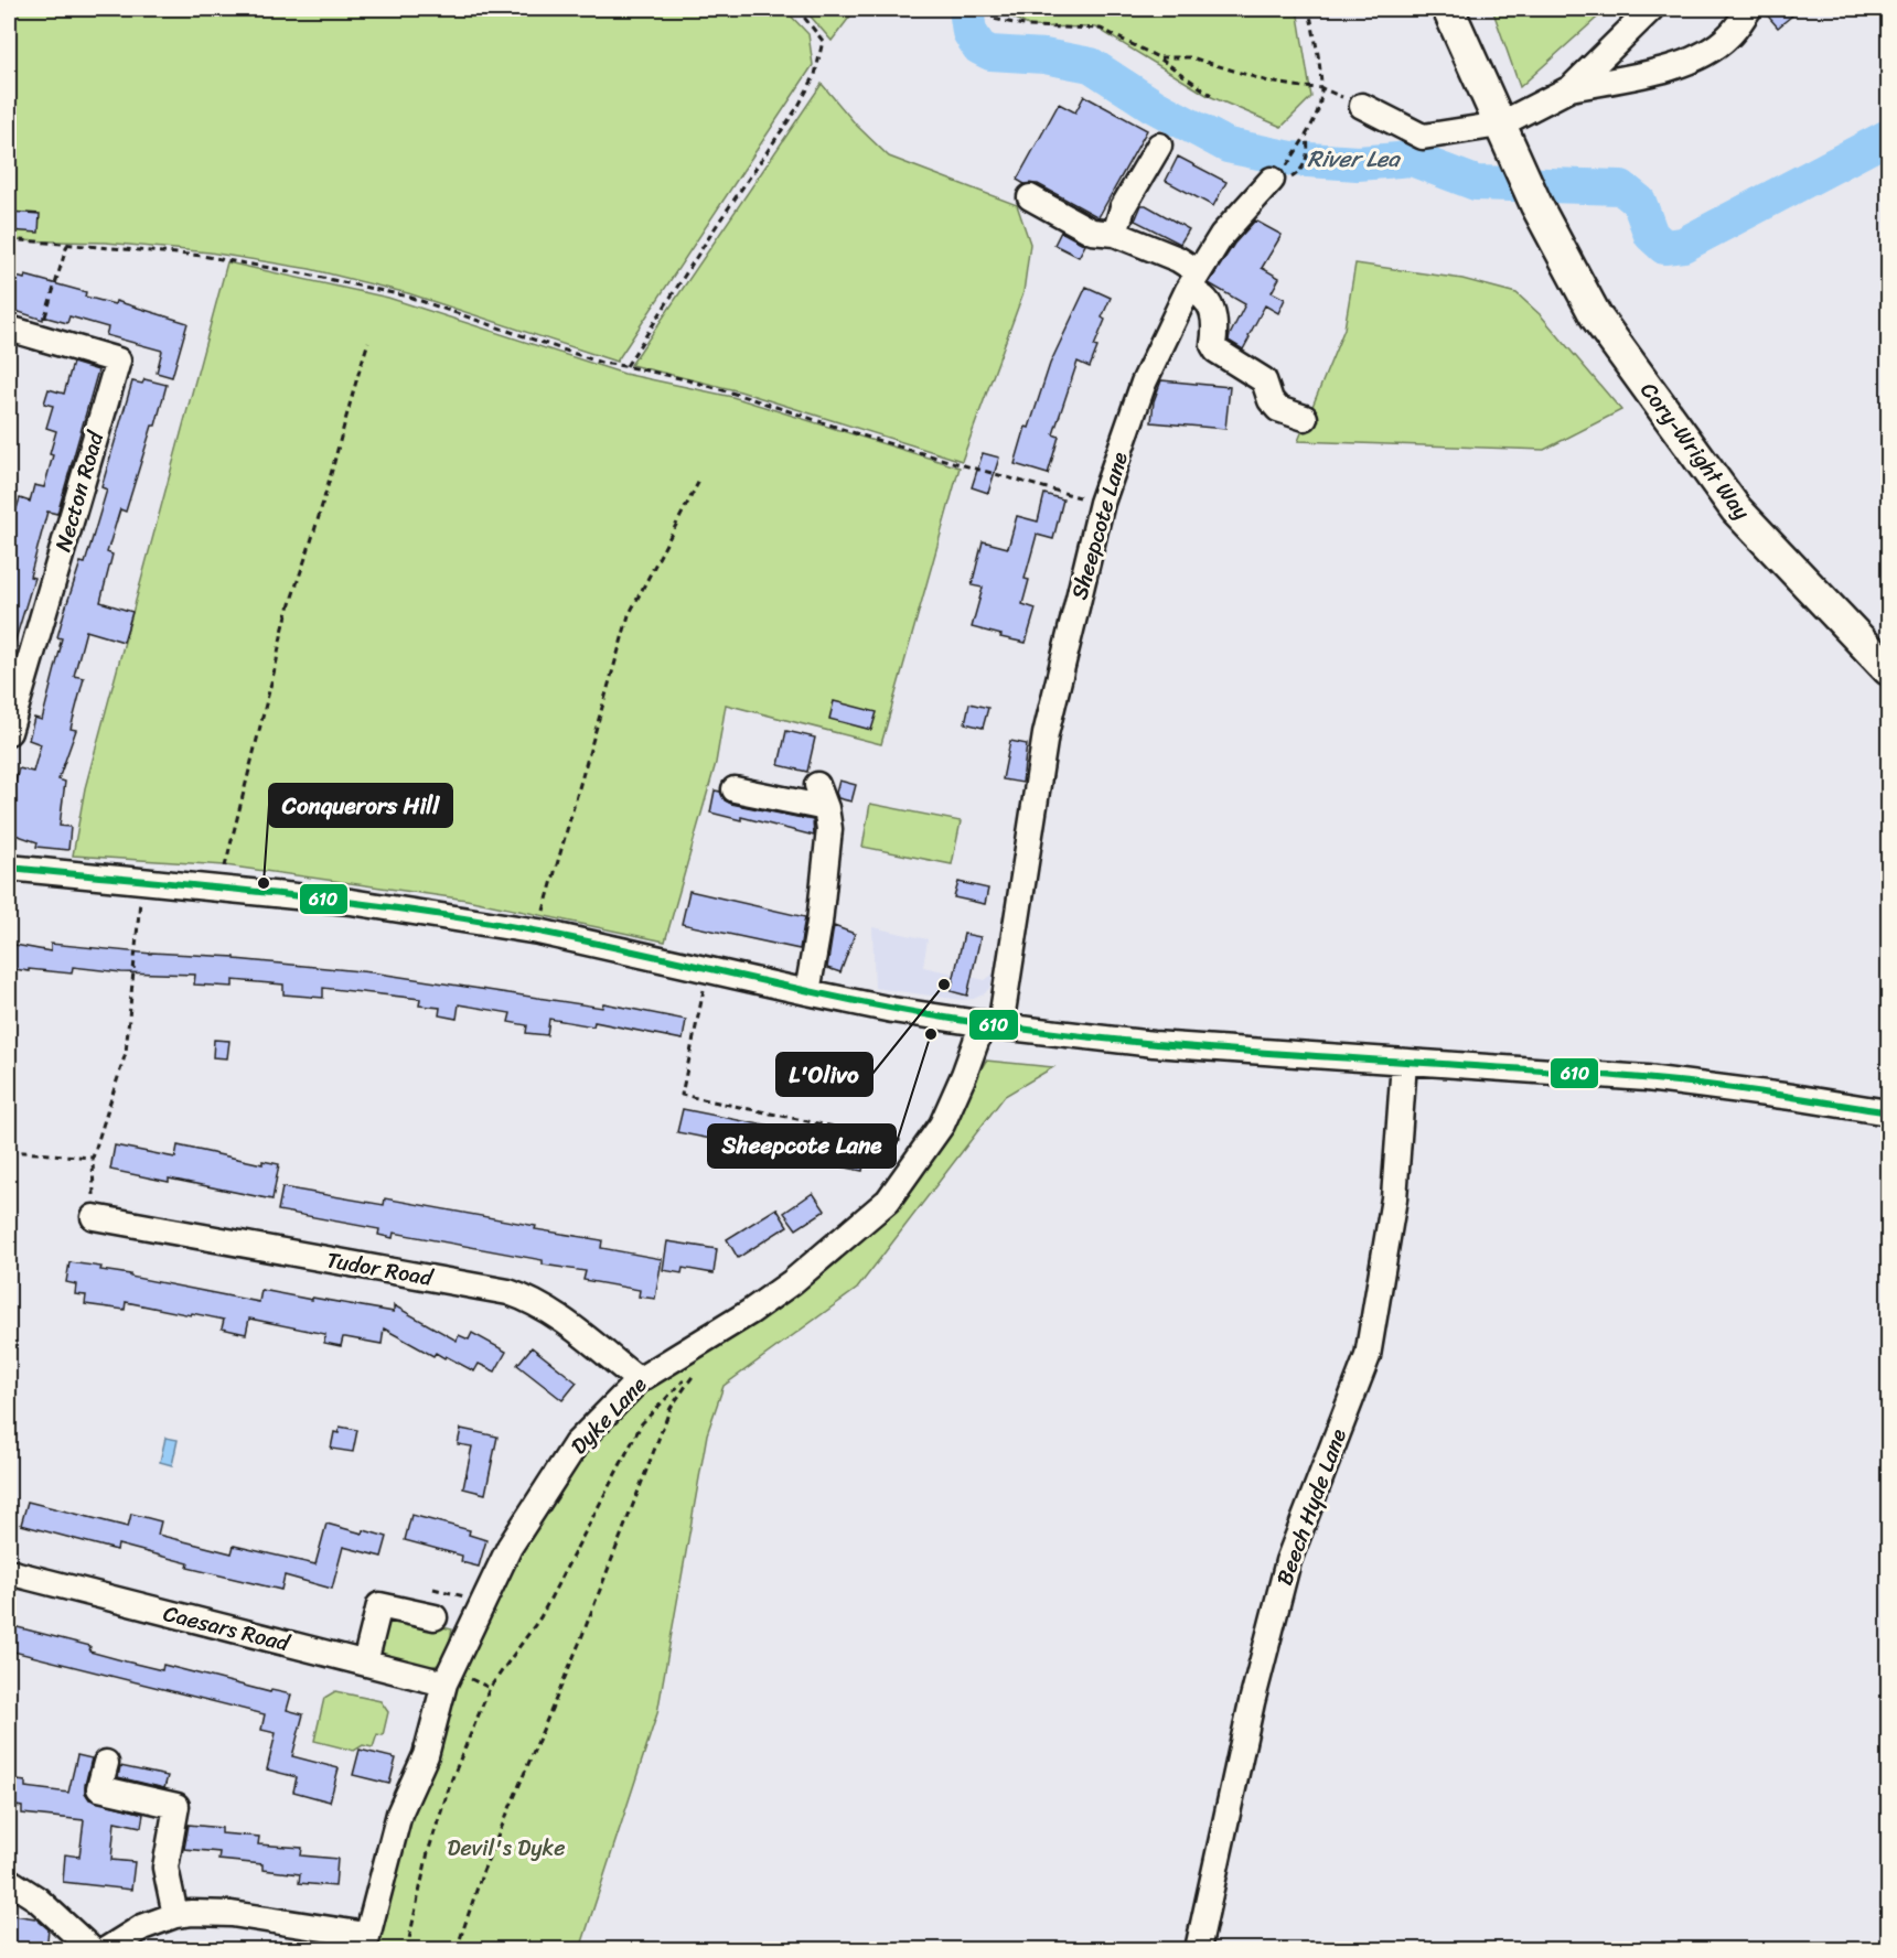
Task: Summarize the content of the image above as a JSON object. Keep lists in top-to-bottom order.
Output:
{
  "streets": {
    "main road": ["Cory-Wright Way"],
    "street": [
      "Necton Road",
      "Sheepcote Lane",
      "Tudor Road",
      "Dyke Lane",
      "Beech Hyde Lane",
      "Caesars Road"
    ]
  },
  "crossings": [
    ["Sheepcote Lane", "Dyke Lane"],
    ["Tudor Road", "Dyke Lane"],
    ["Dyke Lane", "Caesars Road"]
  ],
  "water": ["River Lea"],
  "parks": ["Devil's Dyke"],
  "places": ["Conquerors Hill", "L'Olivo", "Sheepcote Lane"],
  "lines": ["transit line 610"]
}
